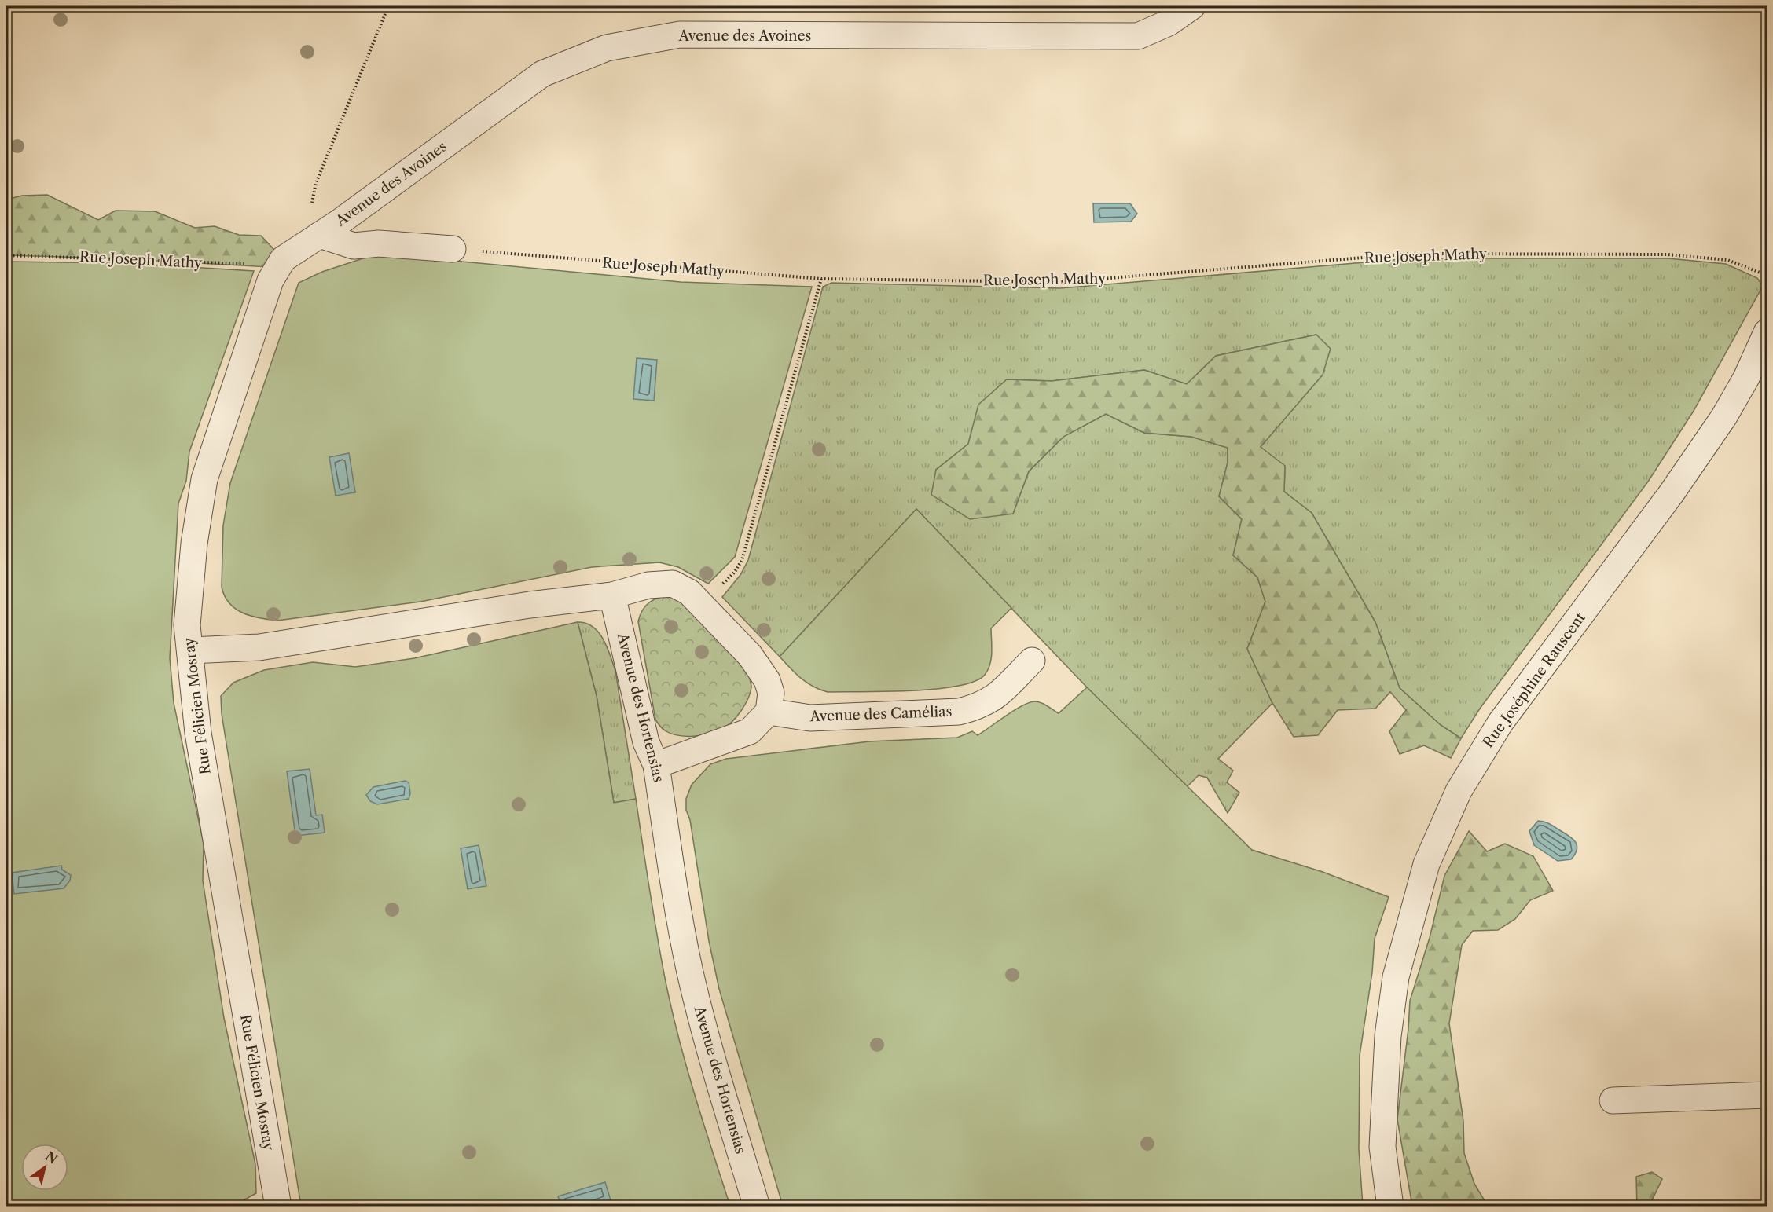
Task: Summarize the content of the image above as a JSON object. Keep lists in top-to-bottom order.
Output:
{
  "streets": {
    "street": [
      "Avenue des Avoines",
      "Rue Joséphine Rauscent",
      "Rue Félicien Mosray",
      "Avenue des Hortensias",
      "Avenue des Camélias"
    ],
    "path": ["Rue Joseph Mathy"]
  },
  "crossings": [
    ["Avenue des Avoines", "Rue Félicien Mosray"],
    ["Rue Joseph Mathy", "Rue Félicien Mosray"]
  ],
  "north": "top right"
}
